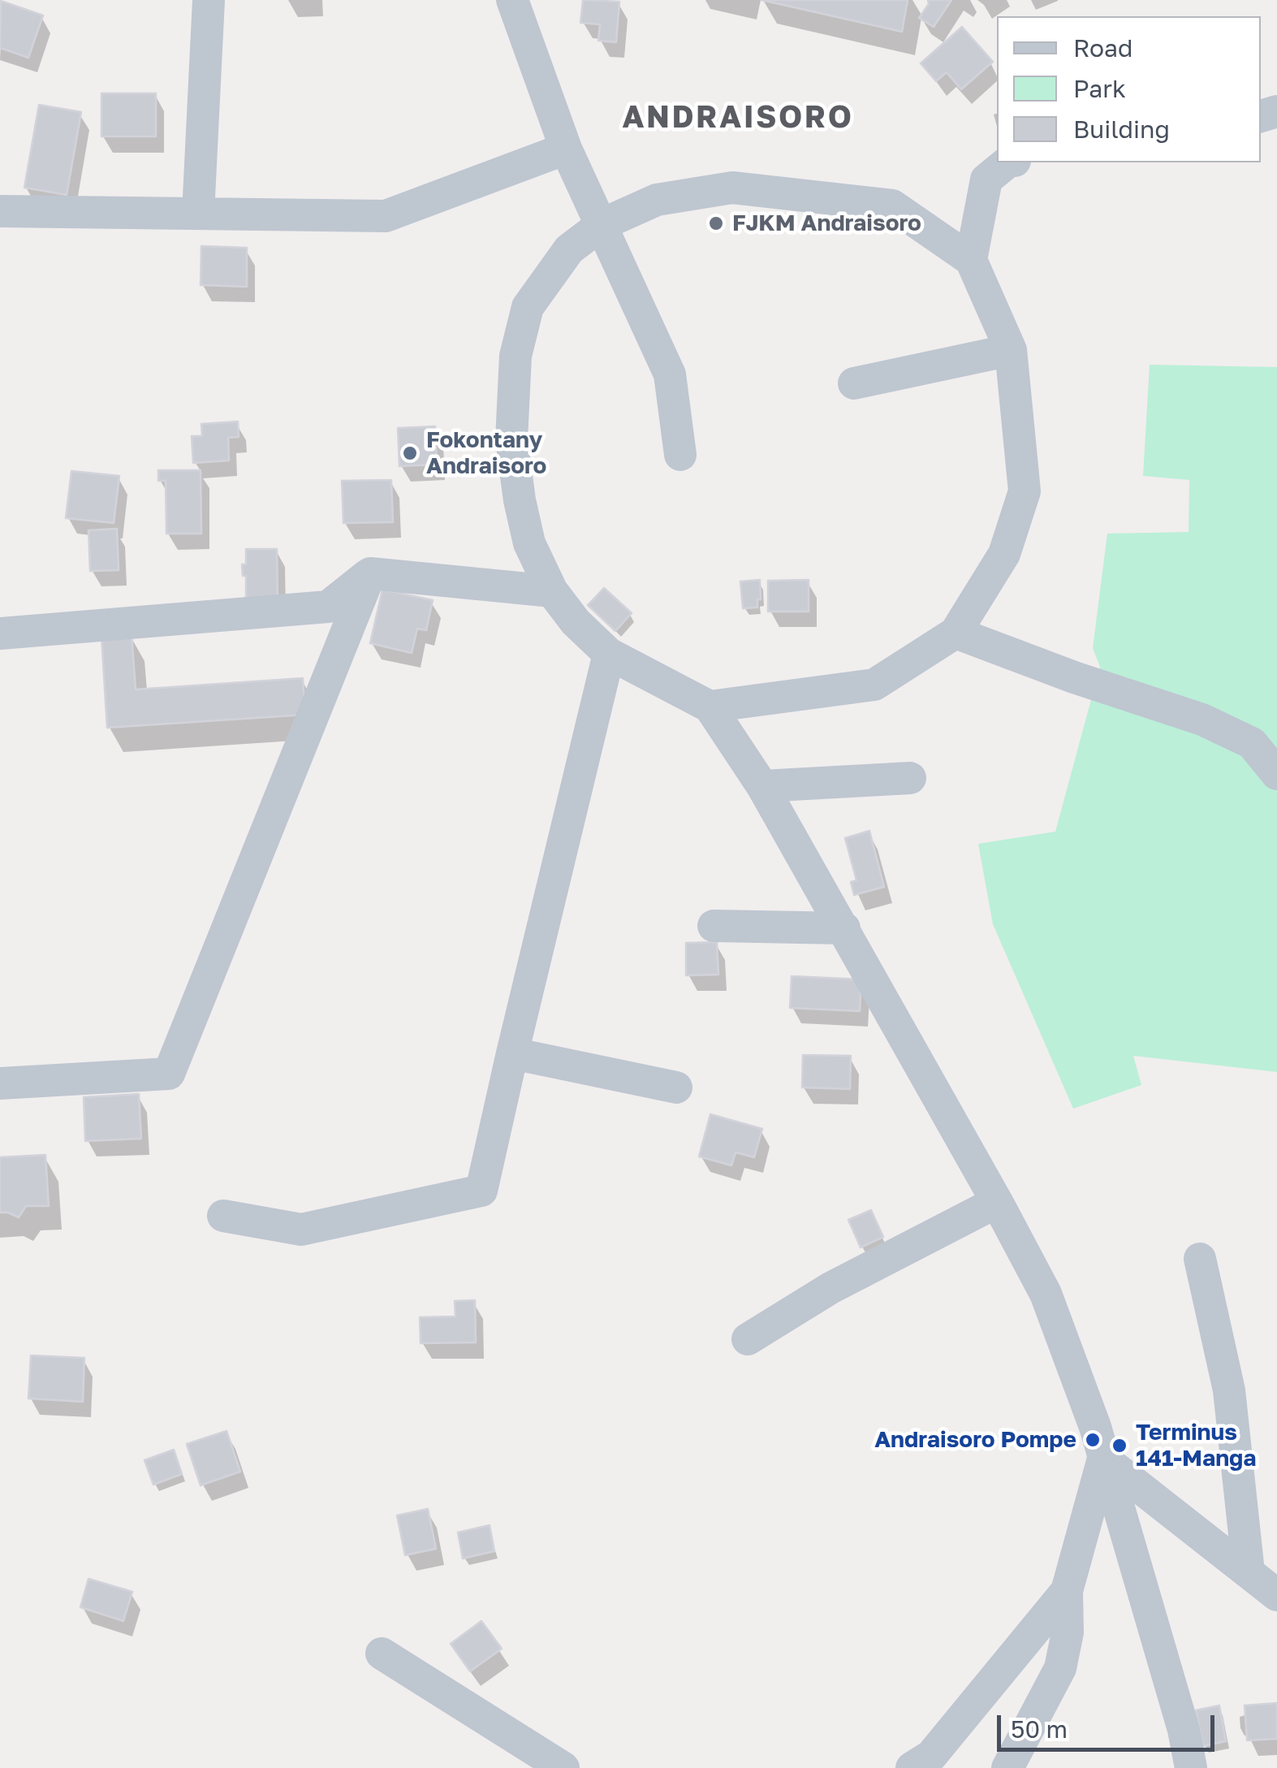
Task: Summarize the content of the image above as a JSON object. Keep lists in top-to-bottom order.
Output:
{
  "districts": ["ANDRAISORO"],
  "places": [
    "FJKM Andraisoro",
    "Fokontany Andraisoro",
    "Andraisoro Pompe",
    "Terminus 141-Manga"
  ],
  "legend": ["Road", "Park", "Building"],
  "scale_bar": "50 m"
}
